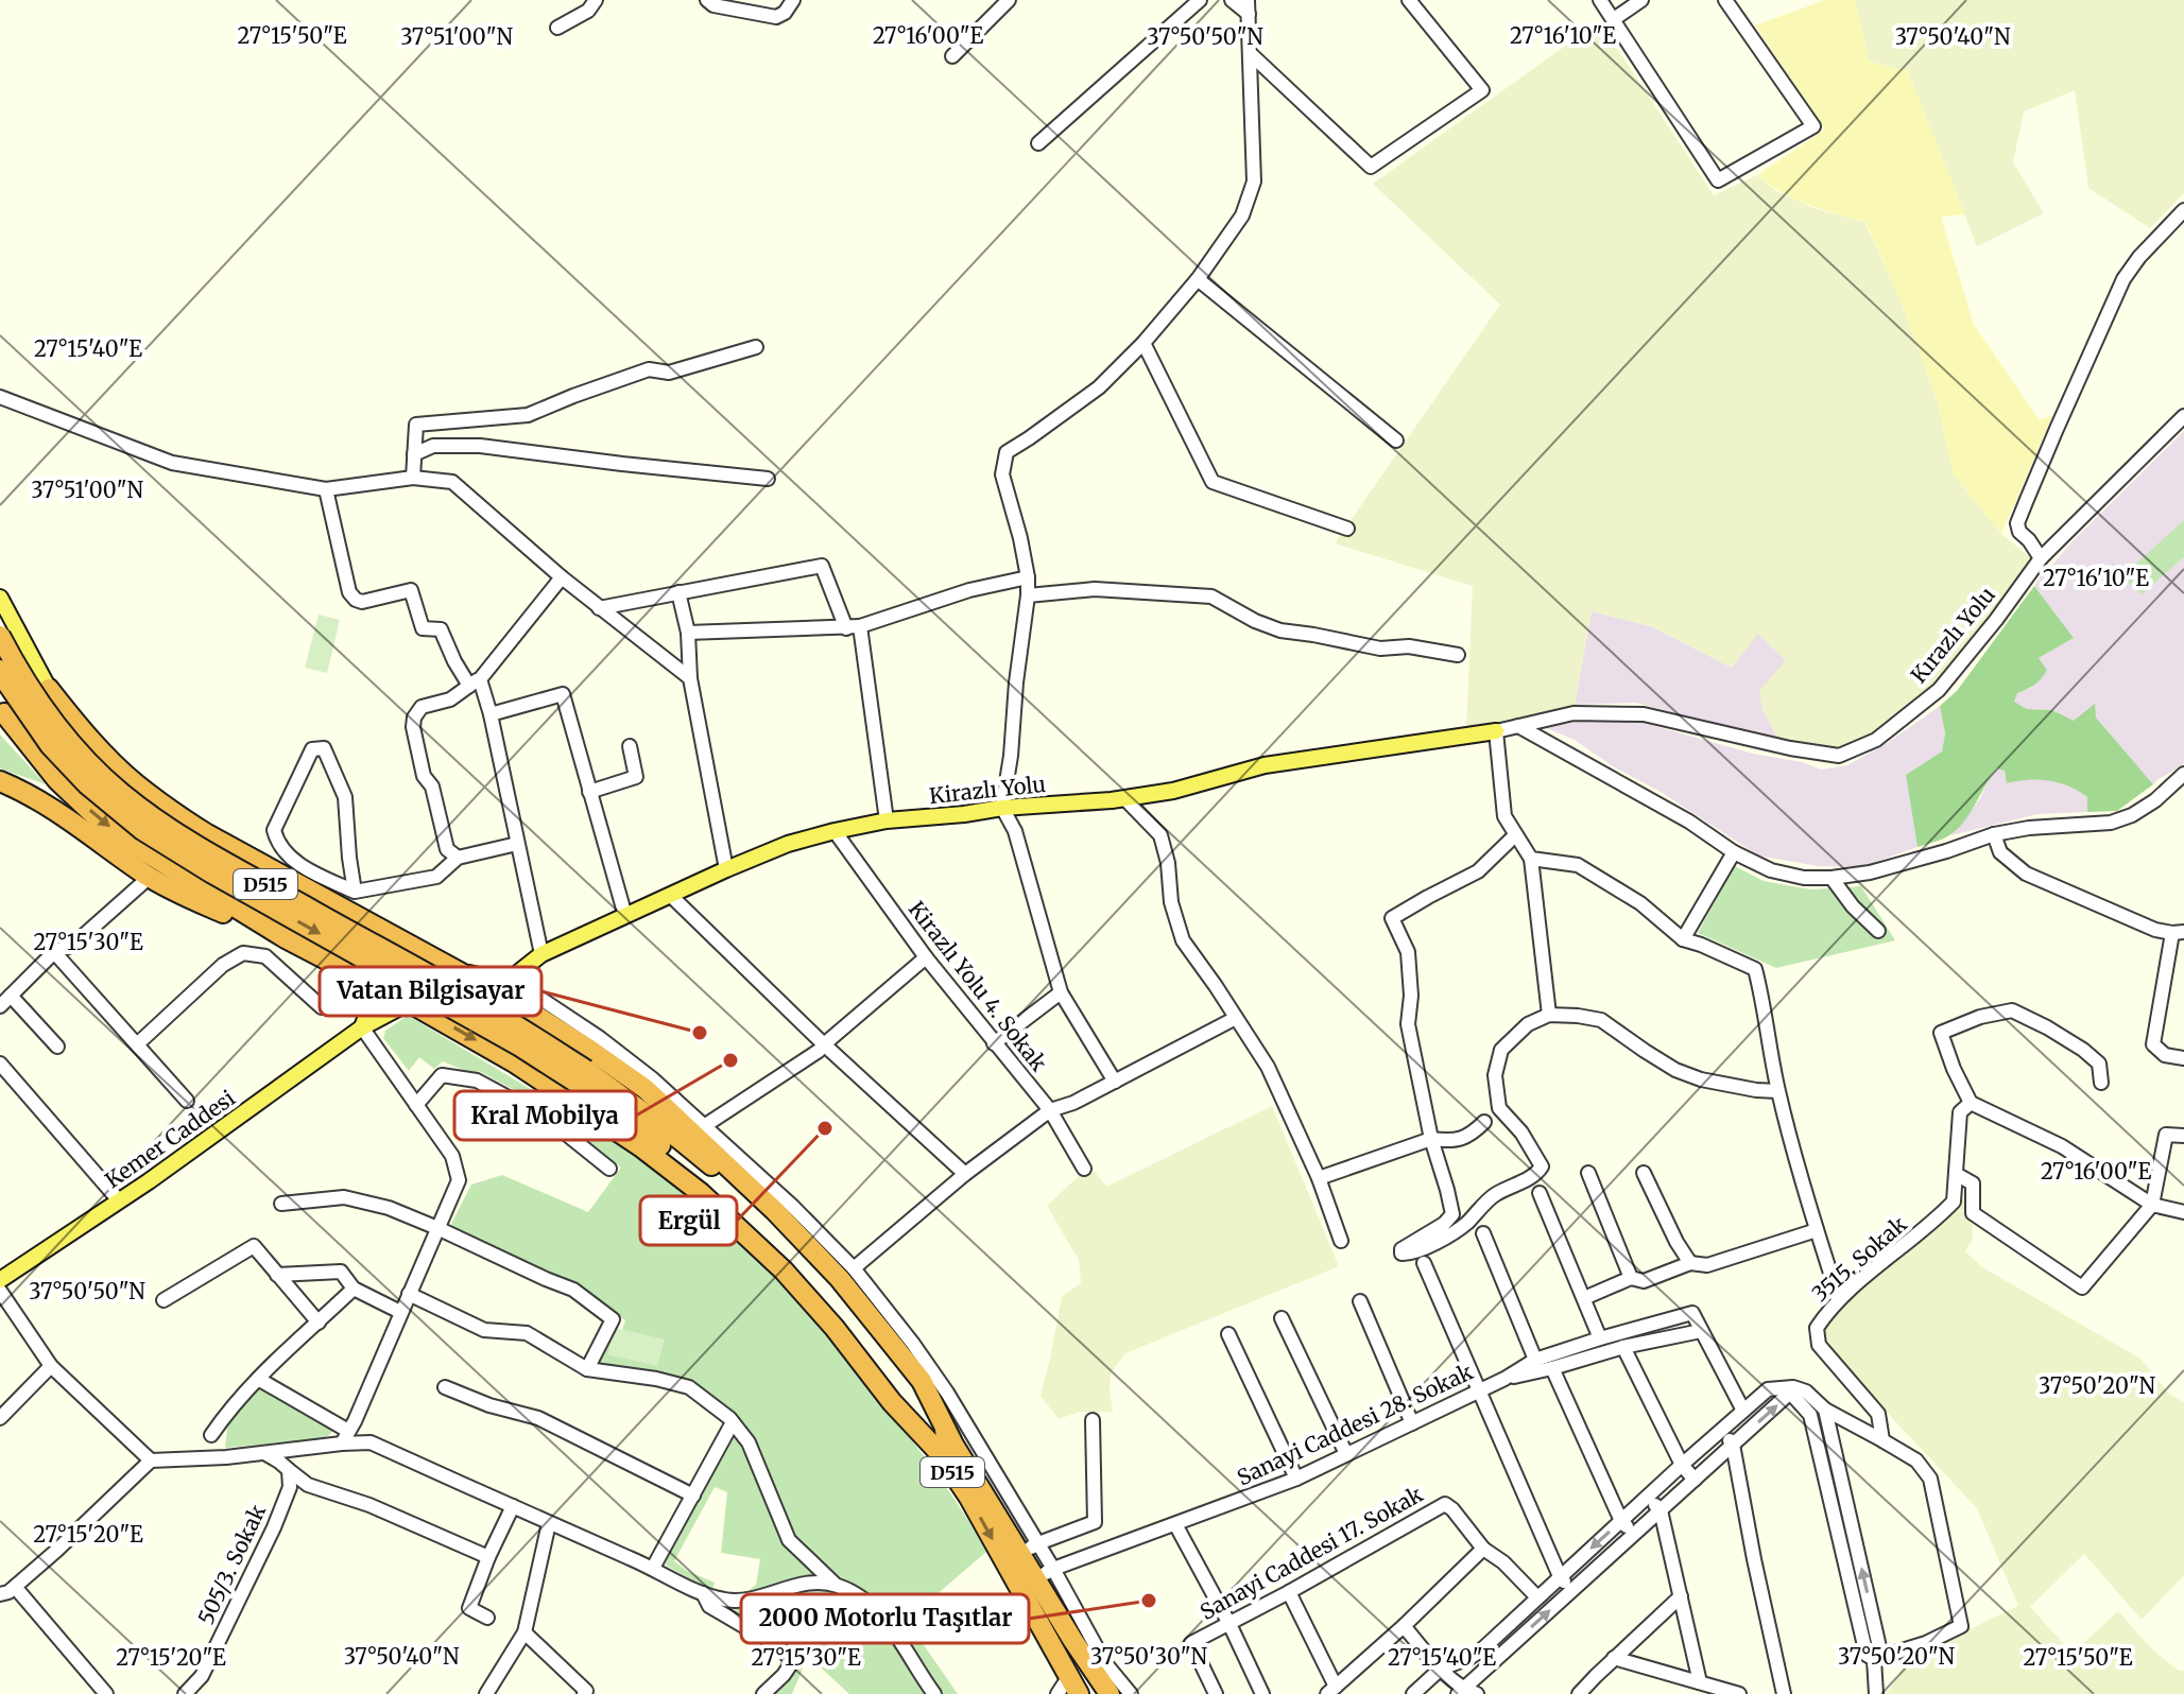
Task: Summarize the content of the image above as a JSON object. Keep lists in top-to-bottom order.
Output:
{
  "streets": {
    "highway": ["D515"],
    "main road": ["Kirazlı Yolu", "Kemer Caddesi"],
    "street": [
      "Kırazlı Yolu",
      "Kirazlı Yolu 4. Sokak",
      "3515. Sokak",
      "Sanayi Caddesi 28. Sokak",
      "Sanayi Caddesi 17. Sokak",
      "505/3. Sokak"
    ]
  },
  "crossings": [
    ["Kırazlı Yolu", "Kirazlı Yolu"],
    ["Kirazlı Yolu", "Kirazlı Yolu 4. Sokak"],
    ["D515", "Sanayi Caddesi 28. Sokak"]
  ],
  "places": [
    "Vatan Bilgisayar",
    "Kral Mobilya",
    "Ergül",
    "2000 Motorlu Taşıtlar"
  ],
  "coordinates": [
    "27°15'50\"E",
    "27°16'00\"E",
    "27°16'10\"E",
    "37°51'00\"N",
    "37°50'50\"N",
    "37°50'40\"N",
    "27°15'40\"E",
    "27°15'30\"E",
    "37°50'20\"N",
    "27°15'20\"E",
    "37°50'30\"N"
  ]
}
